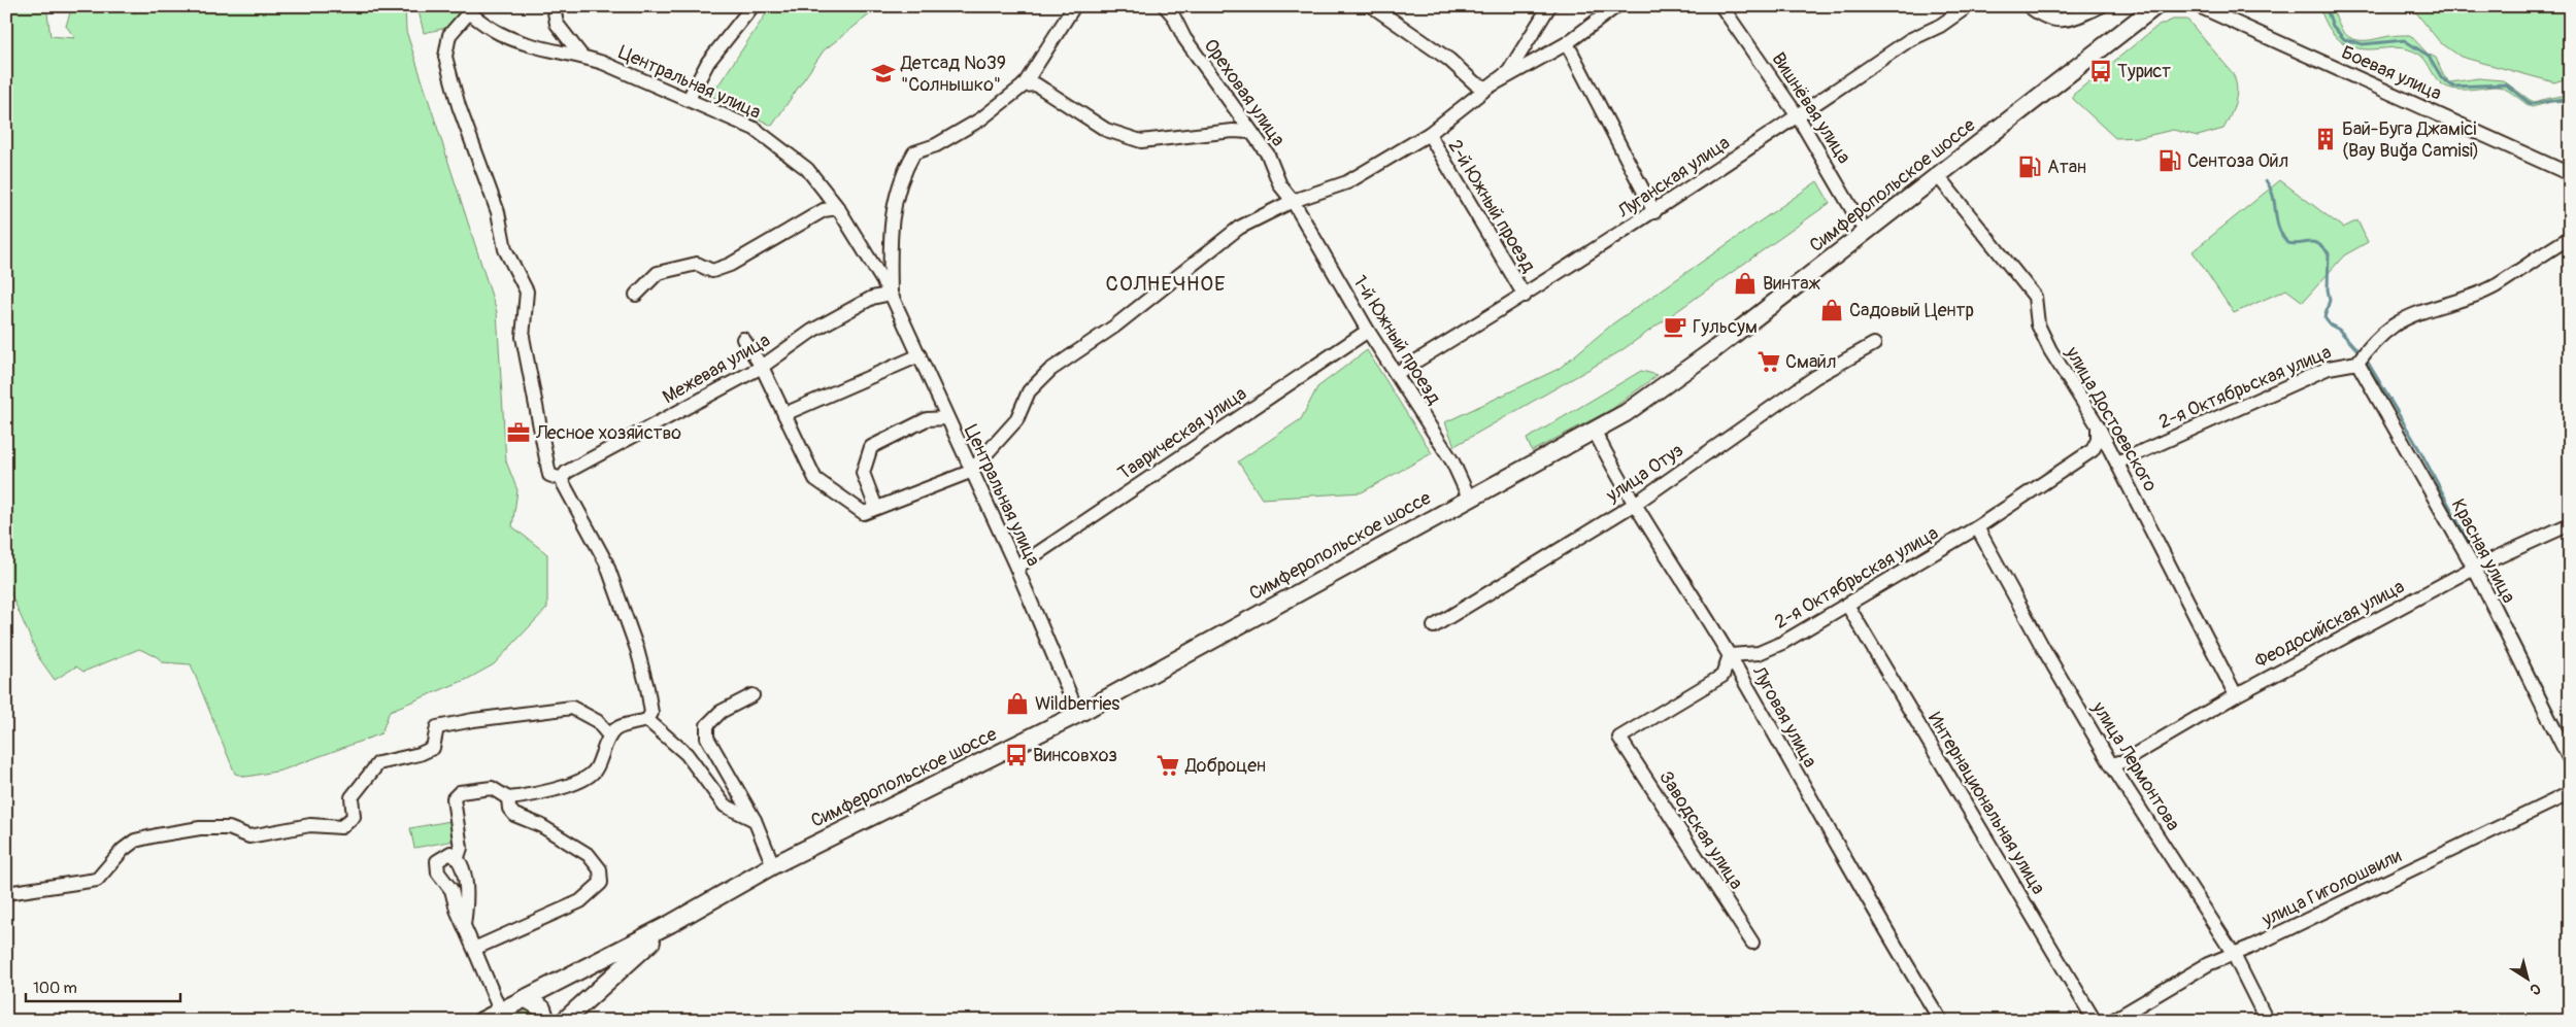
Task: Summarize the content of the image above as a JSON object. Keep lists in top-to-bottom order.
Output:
{
  "streets": {
    "main road": ["Симферопольское шоссе"],
    "street": [
      "Боевая улица",
      "Центральная улица",
      "Ореховая улица",
      "Вишнёвая улица",
      "Луганская улица",
      "2-й Южный проезд",
      "1-й Южный проезд",
      "Межевая улица",
      "2-я Октябрьская улица",
      "улица Достоевского",
      "Таврическая улица",
      "улица Отуз",
      "Красная улица",
      "Феодосийская улица",
      "Луговая улица",
      "улица Лермонтова",
      "Интернациональная улица",
      "Заводская улица",
      "улица Гиголошвили"
    ]
  },
  "crossings": [
    ["Центральная улица", "Симферопольское шоссе"],
    ["Центральная улица", "Межевая улица"],
    ["Центральная улица", "Таврическая улица"],
    ["Ореховая улица", "1-й Южный проезд"],
    ["Вишнёвая улица", "Луганская улица"],
    ["Вишнёвая улица", "Симферопольское шоссе"],
    ["Луганская улица", "2-й Южный проезд"],
    ["Луганская улица", "1-й Южный проезд"],
    ["Симферопольское шоссе", "1-й Южный проезд"],
    ["Симферопольское шоссе", "улица Достоевского"],
    ["Симферопольское шоссе", "Луговая улица"],
    ["1-й Южный проезд", "Таврическая улица"],
    ["2-я Октябрьская улица", "улица Достоевского"],
    ["2-я Октябрьская улица", "Красная улица"],
    ["2-я Октябрьская улица", "Луговая улица"],
    ["2-я Октябрьская улица", "улица Лермонтова"],
    ["2-я Октябрьская улица", "Интернациональная улица"],
    ["2-я Октябрьская улица", "Заводская улица"],
    ["улица Достоевского", "Феодосийская улица"],
    ["улица Отуз", "Луговая улица"],
    ["Красная улица", "Феодосийская улица"],
    ["Феодосийская улица", "улица Лермонтова"],
    ["Луговая улица", "Заводская улица"],
    ["улица Лермонтова", "улица Гиголошвили"]
  ],
  "districts": ["СОЛНЕЧНОЕ"],
  "places": {
    "bus stop": ["Турист", "Винсовхоз"],
    "school or university": ["Детсад №39 \"Солнышко\""],
    "building": ["Бай-Буга Джамісі (Bay Buğa Camisi)"],
    "fuel station": ["Сентоза Ойл", "Атан"],
    "shop": ["Винтаж", "Садовый Центр", "Wildberries"],
    "cafe": ["Гульсум"],
    "supermarket": ["Смайл", "Доброцен"],
    "office": ["Лесное хозяйство"]
  },
  "scale_bar": "100 m",
  "north": "bottom right"
}
